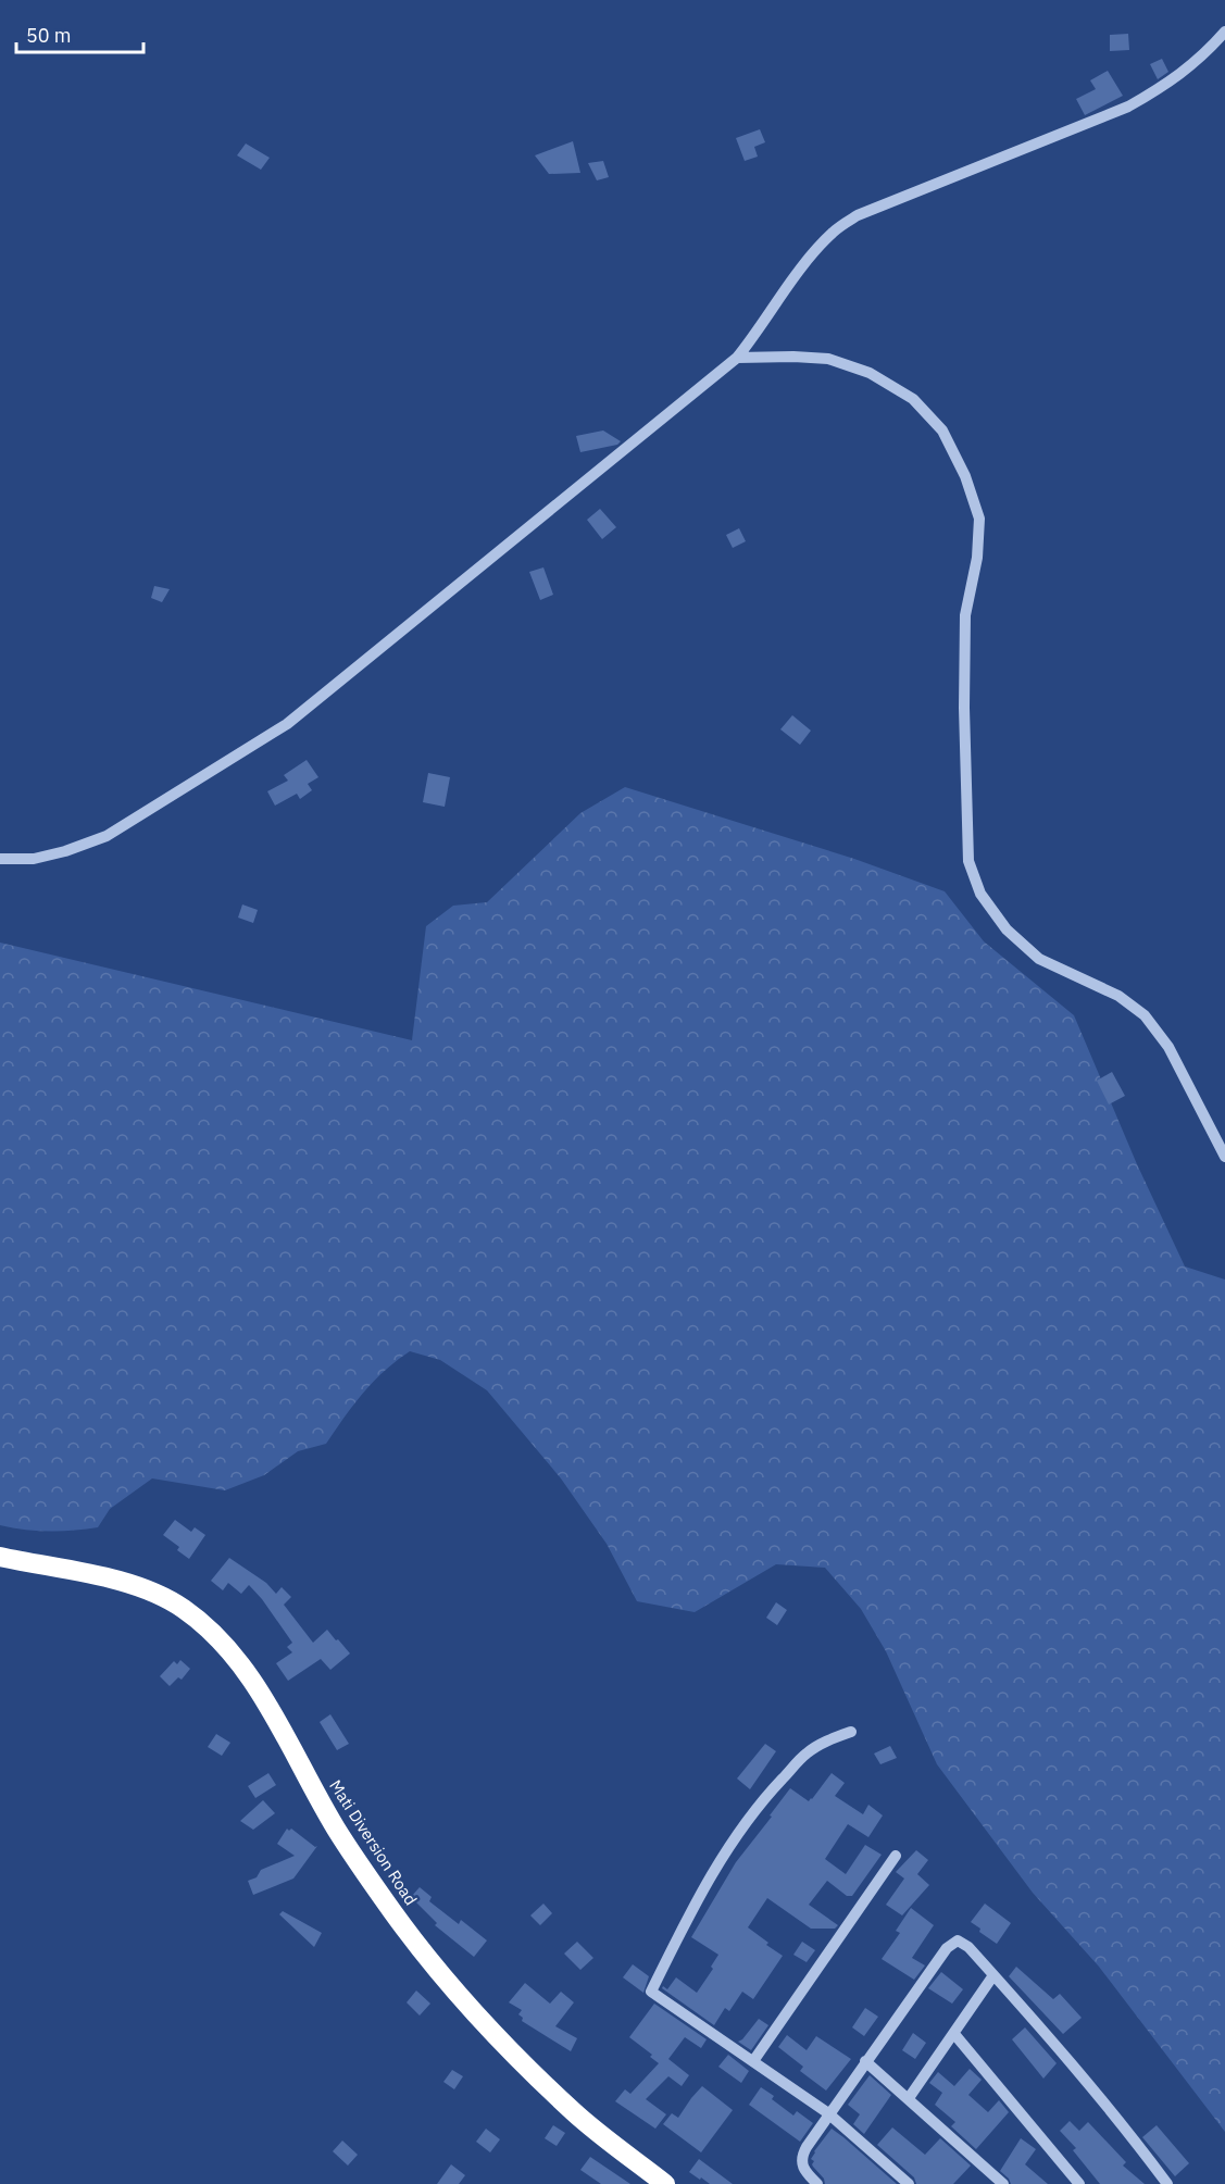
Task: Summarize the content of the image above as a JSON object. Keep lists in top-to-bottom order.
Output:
{
  "streets": {
    "highway": ["Mati Diversion Road"]
  },
  "scale_bar": "50 m"
}
